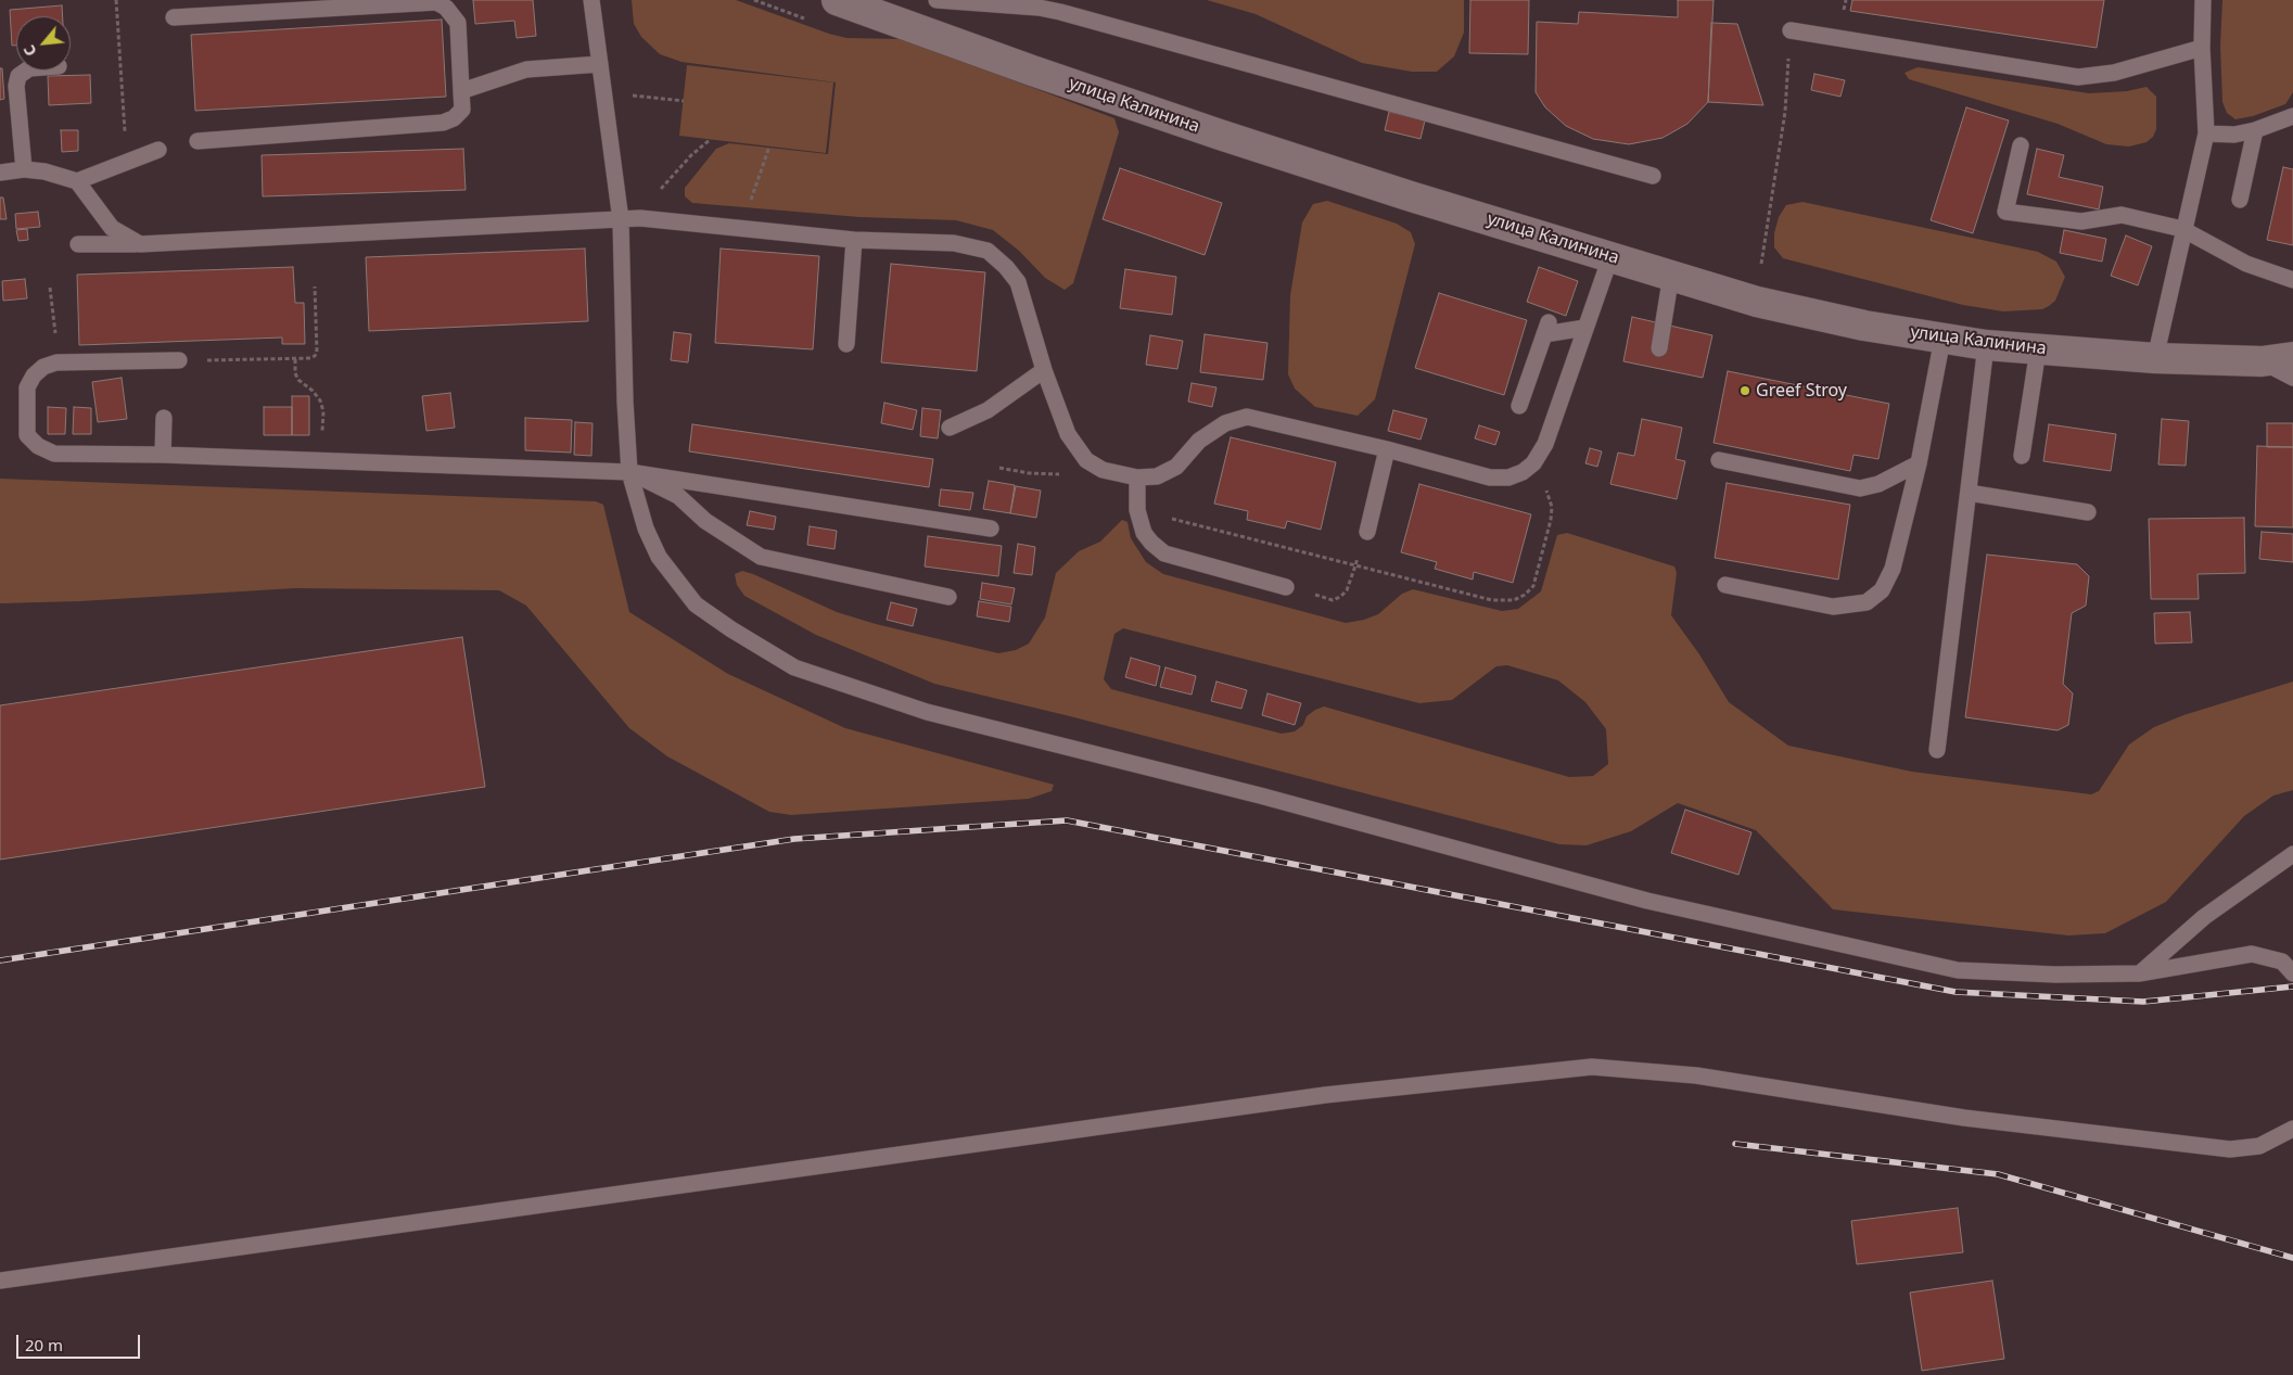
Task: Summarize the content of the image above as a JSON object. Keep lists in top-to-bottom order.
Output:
{
  "streets": {
    "main road": ["улица Калинина"]
  },
  "places": ["Greef Stroy"],
  "scale_bar": "20 m",
  "north": "bottom left"
}
